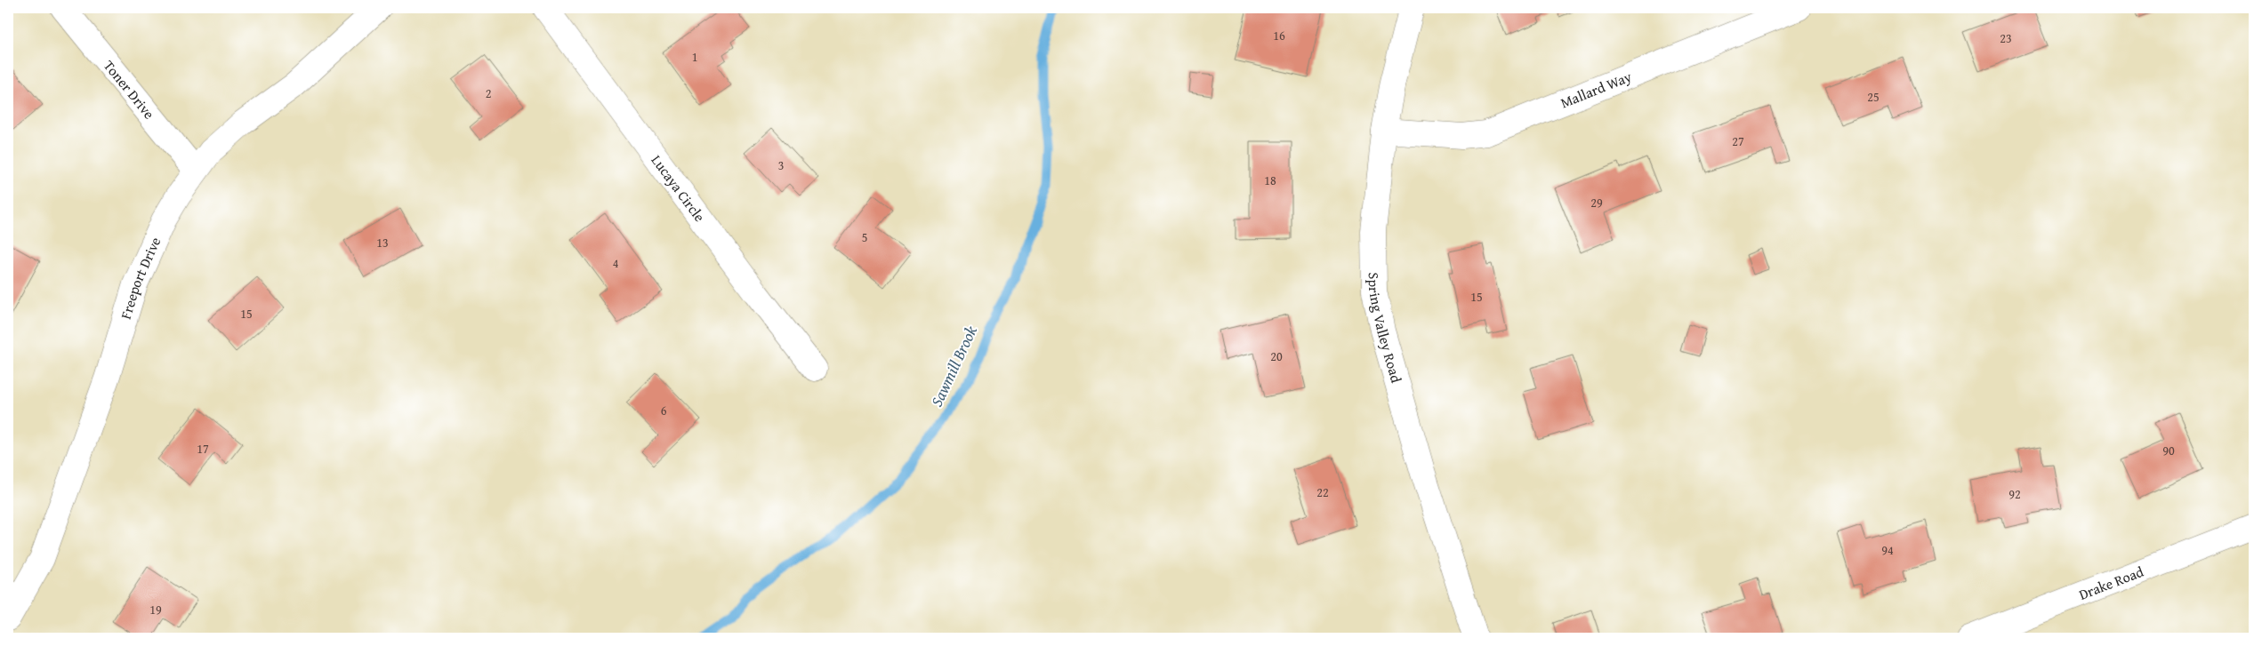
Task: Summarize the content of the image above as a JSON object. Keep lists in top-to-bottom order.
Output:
{
  "streets": {
    "street": [
      "Toner Drive",
      "Mallard Way",
      "Lucaya Circle",
      "Freeport Drive",
      "Spring Valley Road",
      "Drake Road"
    ]
  },
  "crossings": [
    ["Toner Drive", "Freeport Drive"],
    ["Mallard Way", "Spring Valley Road"]
  ],
  "water": ["Sawmill Brook"],
  "house_numbers": [
    "16",
    "23",
    "1",
    "2",
    "25",
    "27",
    "3",
    "18",
    "29",
    "5",
    "13",
    "4",
    "15",
    "15",
    "20",
    "6",
    "17",
    "90",
    "22",
    "92",
    "94",
    "19"
  ]
}
